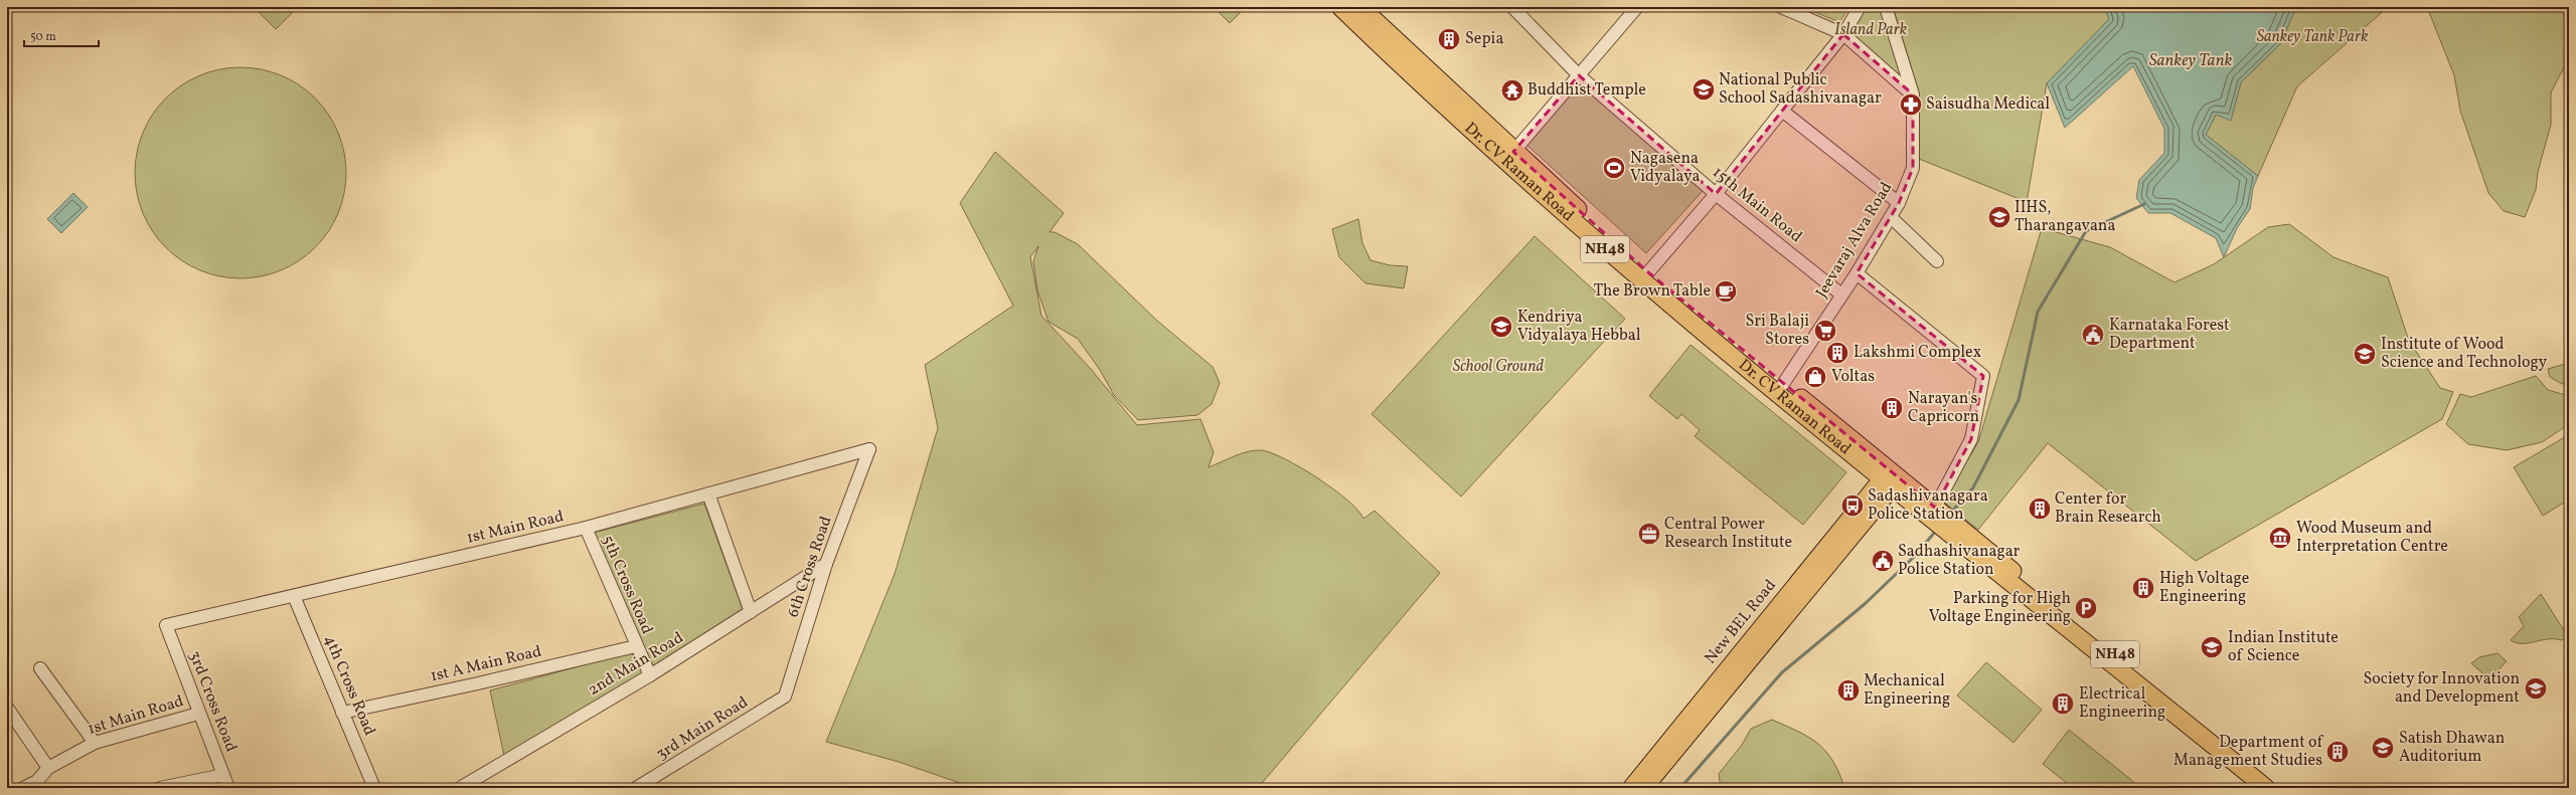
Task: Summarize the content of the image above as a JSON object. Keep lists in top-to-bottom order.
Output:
{
  "streets": {
    "highway": ["Dr. CV Raman Road", "NH48"],
    "main road": ["New BEL Road"],
    "street": [
      "15th Main Road",
      "Jeevaraj Alva Road",
      "1st Main Road",
      "6th Cross Road",
      "5th Cross Road",
      "1st A Main Road",
      "2nd Main Road",
      "4th Cross Road",
      "3rd Cross Road",
      "3rd Main Road"
    ]
  },
  "crossings": [
    ["Dr. CV Raman Road", "Jeevaraj Alva Road"],
    ["Dr. CV Raman Road", "New BEL Road"],
    ["15th Main Road", "Jeevaraj Alva Road"],
    ["1st Main Road", "6th Cross Road"],
    ["1st Main Road", "5th Cross Road"],
    ["1st Main Road", "4th Cross Road"],
    ["1st Main Road", "3rd Cross Road"],
    ["6th Cross Road", "2nd Main Road"],
    ["6th Cross Road", "3rd Main Road"],
    ["5th Cross Road", "1st A Main Road"],
    ["5th Cross Road", "2nd Main Road"],
    ["1st A Main Road", "4th Cross Road"]
  ],
  "water": ["Sankey Tank"],
  "parks": ["Island Park", "Sankey Tank Park", "School Ground"],
  "places": {
    "building": [
      "Sepia",
      "Lakshmi Complex",
      "Narayan's Capricorn",
      "Center for Brain Research",
      "High Voltage Engineering",
      "Mechanical Engineering",
      "Electrical Engineering",
      "Department of Management Studies"
    ],
    "school or university": [
      "National Public School Sadashivanagar",
      "IIHS, Tharangavana",
      "Kendriya Vidyalaya Hebbal",
      "Institute of Wood Science and Technology",
      "Indian Institute of Science",
      "Society for Innovation and Development",
      "Satish Dhawan Auditorium"
    ],
    "temple": ["Buddhist Temple"],
    "pharmacy": ["Saisudha Medical"],
    "sports": ["Nagasena Vidyalaya"],
    "cafe": ["The Brown Table"],
    "supermarket": ["Sri Balaji Stores"],
    "public building": ["Karnataka Forest Department", "Sadhashivanagar Police Station"],
    "shop": ["Voltas"],
    "bus stop": ["Sadashivanagara Police Station"],
    "office": ["Central Power Research Institute"],
    "museum": ["Wood Museum and Interpretation Centre"],
    "parking": ["Parking for High Voltage Engineering"]
  },
  "scale_bar": "50 m"
}
